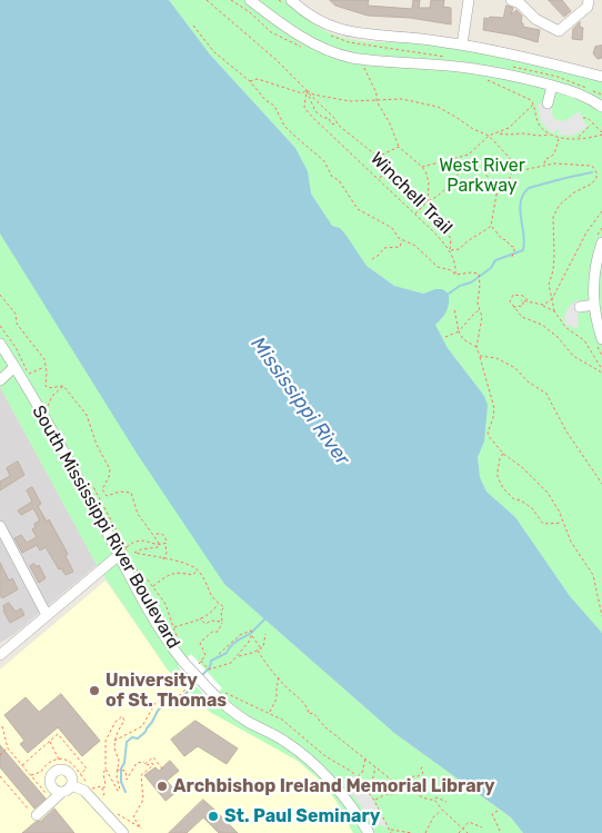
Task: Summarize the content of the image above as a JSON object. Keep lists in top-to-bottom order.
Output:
{
  "streets": {
    "street": ["South Mississippi River Boulevard"],
    "path": ["Winchell Trail"]
  },
  "water": ["Mississippi River"],
  "parks": ["West River Parkway"],
  "places": ["University of St. Thomas", "Archbishop Ireland Memorial Library", "St. Paul Seminary"]
}
